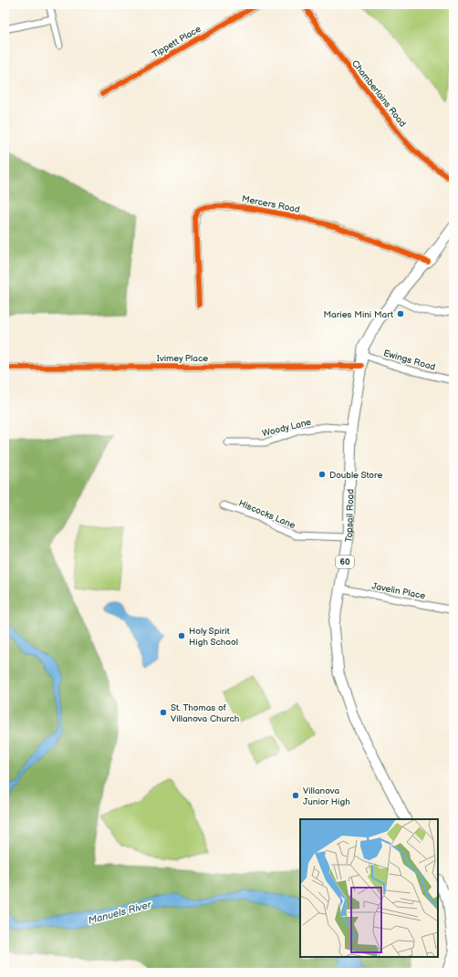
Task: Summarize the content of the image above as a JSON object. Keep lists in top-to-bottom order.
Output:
{
  "streets": {
    "main road": ["Topsail Road", "60"],
    "street": [
      "Tippett Place",
      "Chamberlains Road",
      "Mercers Road",
      "Ivimey Place",
      "Ewings Road",
      "Woody Lane",
      "Hiscocks Lane",
      "Javelin Place"
    ]
  },
  "crossings": [
    ["Mercers Road", "Topsail Road"],
    ["Ivimey Place", "Topsail Road"],
    ["Ewings Road", "Topsail Road"],
    ["Woody Lane", "Topsail Road"],
    ["Hiscocks Lane", "Topsail Road"],
    ["Topsail Road", "Javelin Place"]
  ],
  "water": ["Manuels River"],
  "places": [
    "Maries Mini Mart",
    "Double Store",
    "Holy Spirit High School",
    "St. Thomas of Villanova Church",
    "Villanova Junior High"
  ]
}
